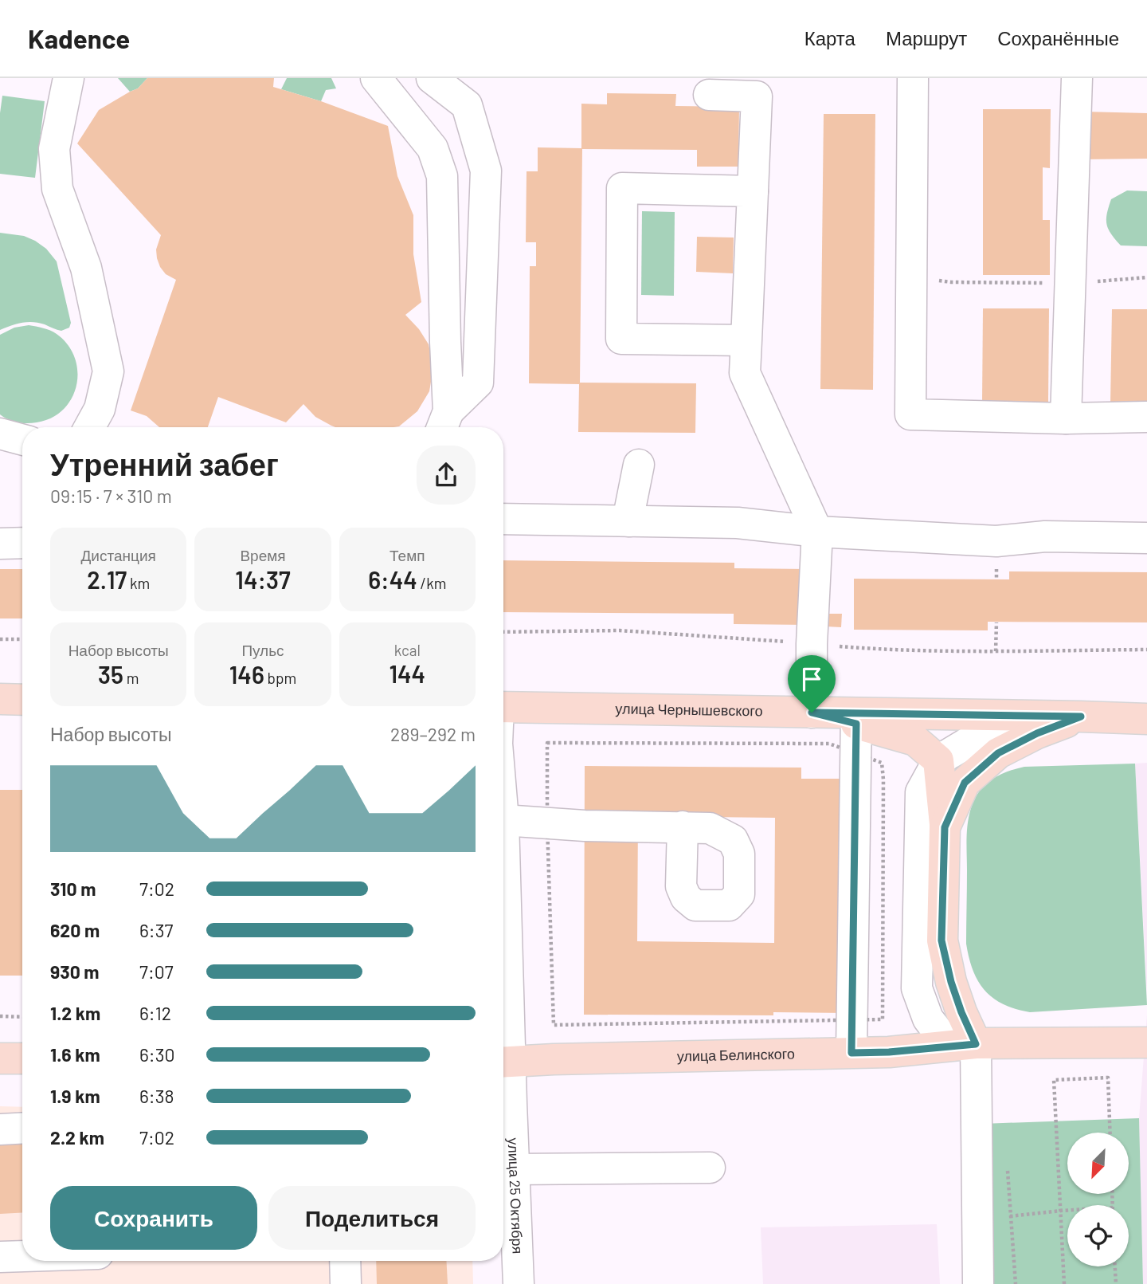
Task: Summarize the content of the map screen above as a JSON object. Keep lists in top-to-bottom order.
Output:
{
  "streets": {
    "main road": ["улица Чернышевского", "улица Белинского"],
    "street": ["улица 25 Октября"]
  },
  "crossings": [
    ["улица Белинского", "улица 25 Октября"]
  ],
  "north": "bottom left",
  "page": {
    "header": "Kadence",
    "nav": ["Карта", "Маршрут", "Сохранённые"],
    "heading": ["Утренний забег", "09:15 · 7 × 310 m"],
    "stats": [
      ["Дистанция", "2.17 km"],
      ["Время", "14:37"],
      ["Темп", "6:44 /km"],
      ["Набор высоты", "35 m"],
      ["Пульс", "146 bpm"],
      ["kcal", "144"]
    ],
    "chart": ["Набор высоты", "289–292 m"],
    "list": [
      {
        "name": "310 m",
        "note": "7:02"
      },
      {
        "name": "620 m",
        "note": "6:37"
      },
      {
        "name": "930 m",
        "note": "7:07"
      },
      {
        "name": "1.2 km",
        "note": "6:12"
      },
      {
        "name": "1.6 km",
        "note": "6:30"
      },
      {
        "name": "1.9 km",
        "note": "6:38"
      },
      {
        "name": "2.2 km",
        "note": "7:02"
      }
    ],
    "buttons": ["Сохранить", "Поделиться"]
  }
}
